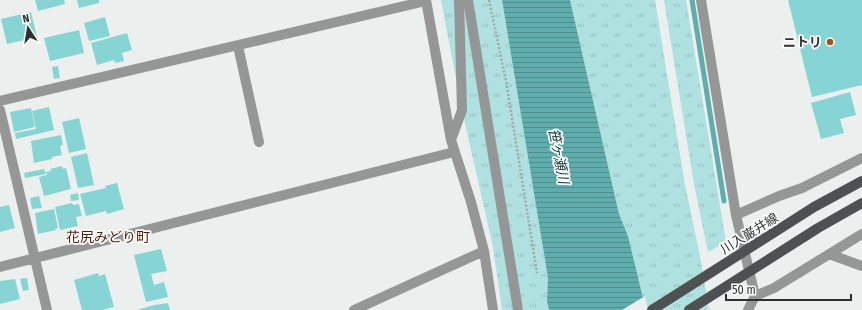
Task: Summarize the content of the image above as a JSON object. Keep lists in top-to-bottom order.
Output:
{
  "streets": {
    "main road": ["川入巌井線"]
  },
  "districts": ["花尻みどり町"],
  "water": ["笹ヶ瀬川"],
  "places": ["ニトリ"],
  "scale_bar": "50 m",
  "north": "top"
}
